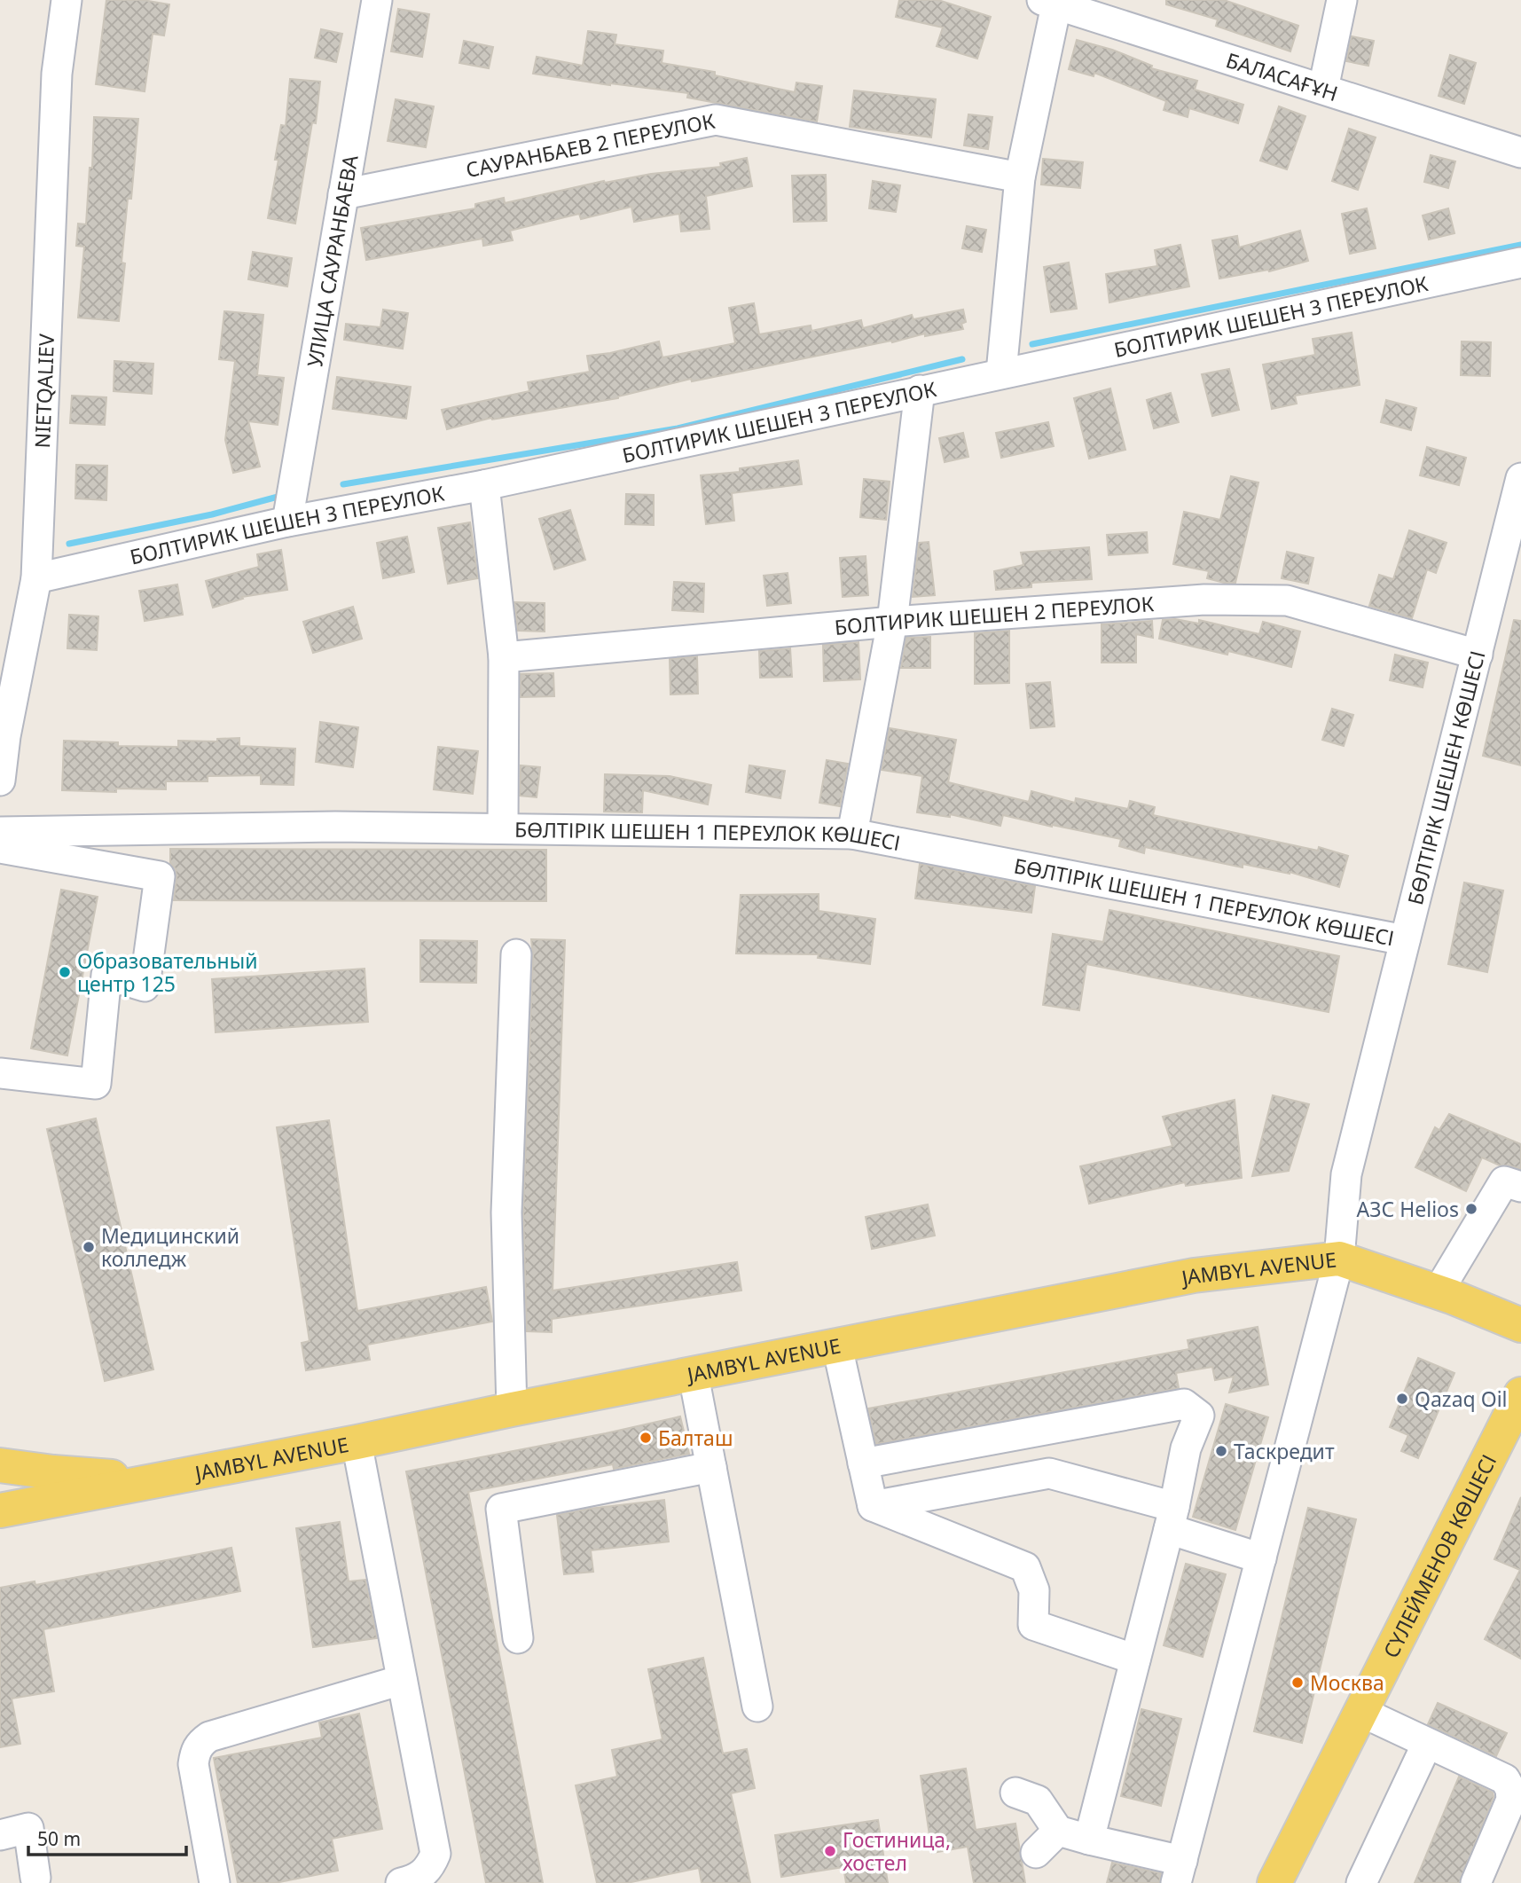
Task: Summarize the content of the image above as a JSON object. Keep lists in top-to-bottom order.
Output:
{
  "streets": {
    "main road": ["JAMBYL AVENUE", "СҮЛЕЙМЕНОВ КӨШЕСІ"],
    "street": [
      "БАЛАСАҒҰН",
      "САУРАНБАЕВ 2 ПЕРЕУЛОК",
      "УЛИЦА САУРАНБАЕВА",
      "БОЛТИРИК ШЕШЕН 3 ПЕРЕУЛОК",
      "NIETQALIEV",
      "БОЛТИРИК ШЕШЕН 2 ПЕРЕУЛОК",
      "БӨЛТІРІК ШЕШЕН КӨШЕСІ",
      "БӨЛТІРІК ШЕШЕН 1 ПЕРЕУЛОК КӨШЕСІ"
    ]
  },
  "crossings": [
    ["САУРАНБАЕВ 2 ПЕРЕУЛОК", "УЛИЦА САУРАНБАЕВА"],
    ["УЛИЦА САУРАНБАЕВА", "БОЛТИРИК ШЕШЕН 3 ПЕРЕУЛОК"],
    ["БОЛТИРИК ШЕШЕН 3 ПЕРЕУЛОК", "NIETQALIEV"],
    ["БОЛТИРИК ШЕШЕН 2 ПЕРЕУЛОК", "БӨЛТІРІК ШЕШЕН КӨШЕСІ"],
    ["БӨЛТІРІК ШЕШЕН КӨШЕСІ", "БӨЛТІРІК ШЕШЕН 1 ПЕРЕУЛОК КӨШЕСІ"],
    ["БӨЛТІРІК ШЕШЕН КӨШЕСІ", "JAMBYL AVENUE"]
  ],
  "places": [
    "Образовательный центр 125",
    "АЗС Helios",
    "Медицинский колледж",
    "Qazaq Oil",
    "Балташ",
    "Таскредит",
    "Москва",
    "Гостиница, хостел"
  ],
  "scale_bar": "50 m"
}
